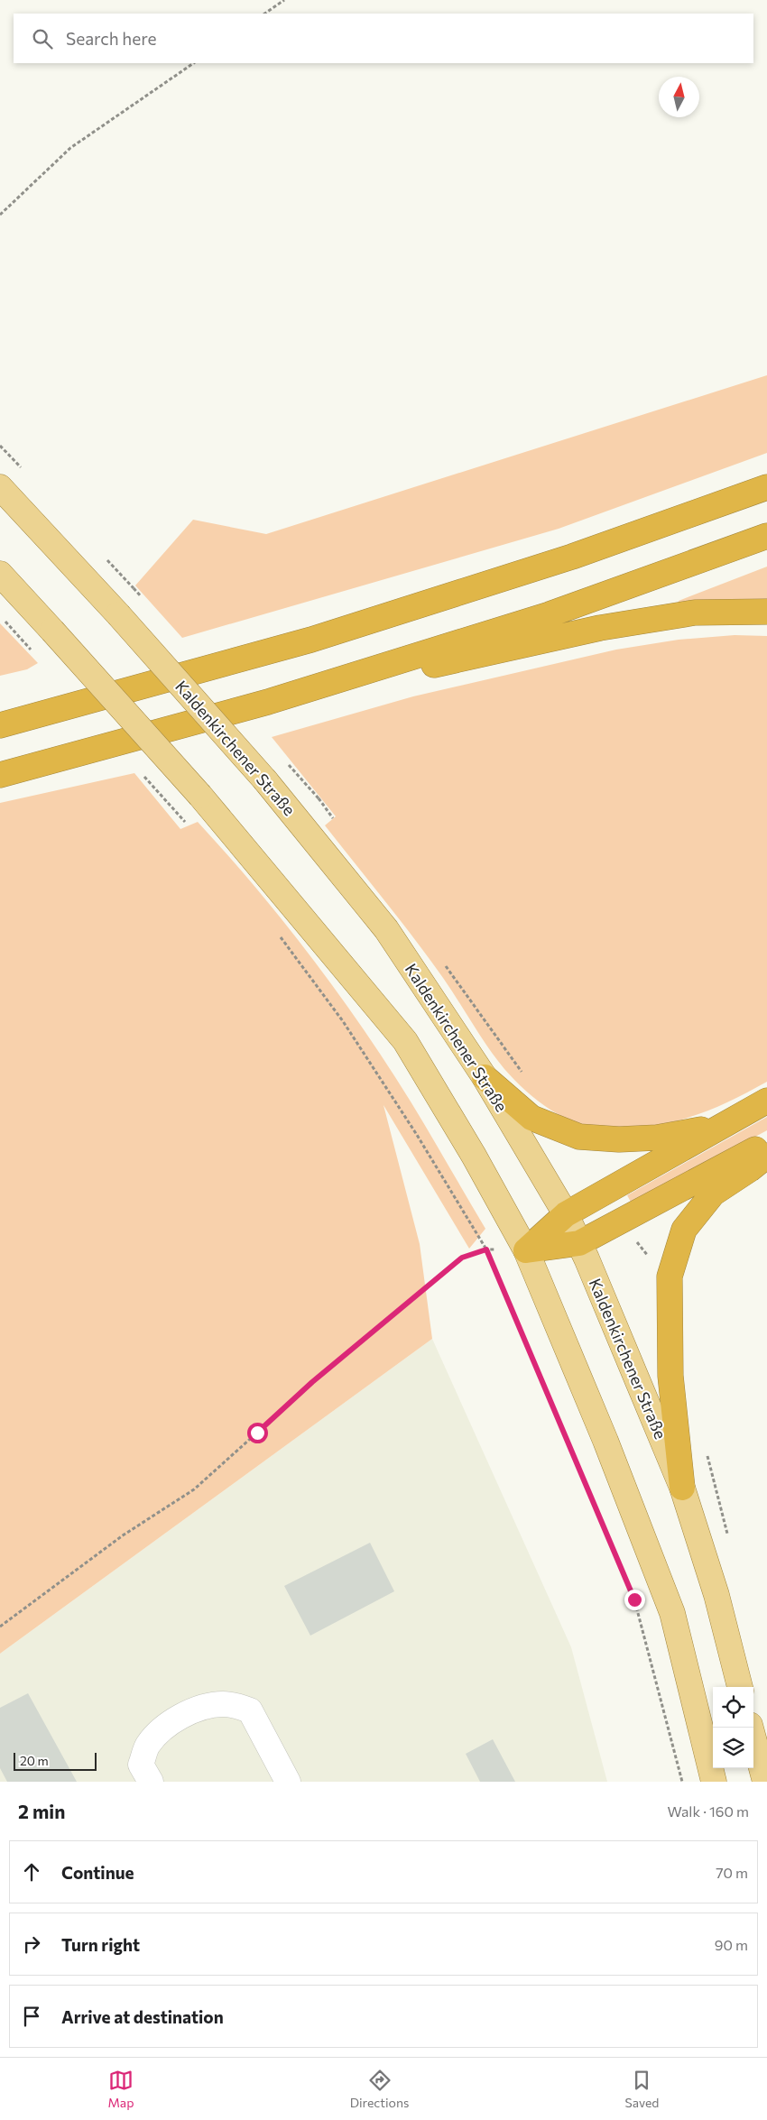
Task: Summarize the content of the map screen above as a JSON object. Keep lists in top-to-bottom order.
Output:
{
  "streets": {
    "main road": ["Kaldenkirchener Straße"]
  },
  "scale_bar": "20 m",
  "north": "top",
  "page": {
    "search": "Search here",
    "scale": "20 m",
    "heading": ["2 min", "Walk · 160 m"],
    "list": [
      ["Continue", "70 m"],
      ["Turn right", "90 m"],
      "Arrive at destination"
    ],
    "nav": ["Map", "Directions", "Saved"]
  }
}
